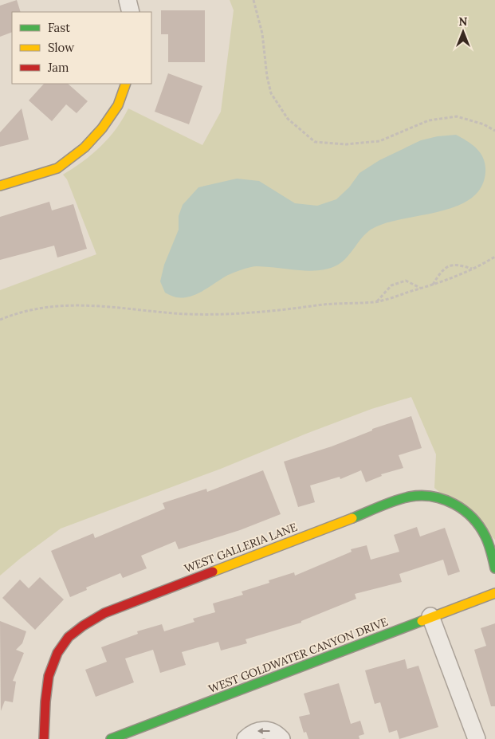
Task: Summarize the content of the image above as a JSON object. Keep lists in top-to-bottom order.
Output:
{
  "streets": {
    "street": ["WEST GALLERIA LANE", "WEST GOLDWATER CANYON DRIVE"]
  },
  "legend": ["Fast", "Slow", "Jam"],
  "north": "top"
}
